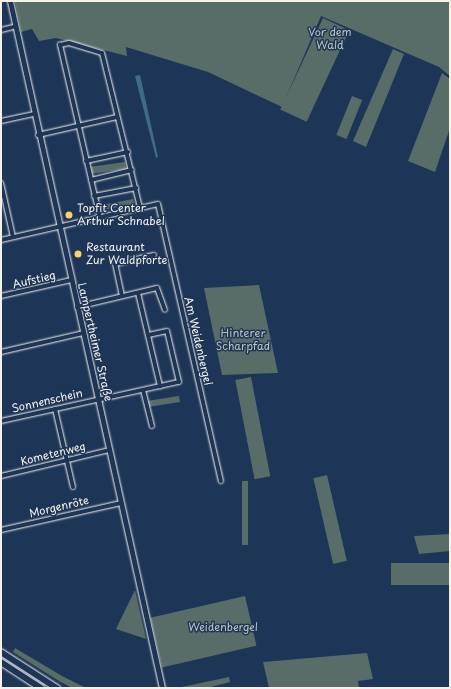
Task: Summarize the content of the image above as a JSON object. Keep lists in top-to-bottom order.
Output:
{
  "streets": {
    "street": [
      "Aufstieg",
      "Am Weidenbergel",
      "Lampertheimer Straße",
      "Sonnenschein",
      "Kometenweg",
      "Morgenröte"
    ]
  },
  "crossings": [
    ["Aufstieg", "Lampertheimer Straße"],
    ["Lampertheimer Straße", "Sonnenschein"],
    ["Lampertheimer Straße", "Kometenweg"],
    ["Lampertheimer Straße", "Morgenröte"]
  ],
  "parks": ["Vor dem Wald", "Hinterer Scharpfad", "Weidenbergel"],
  "places": ["Topfit Center Arthur Schnabel", "Restaurant Zur Waldpforte"]
}
